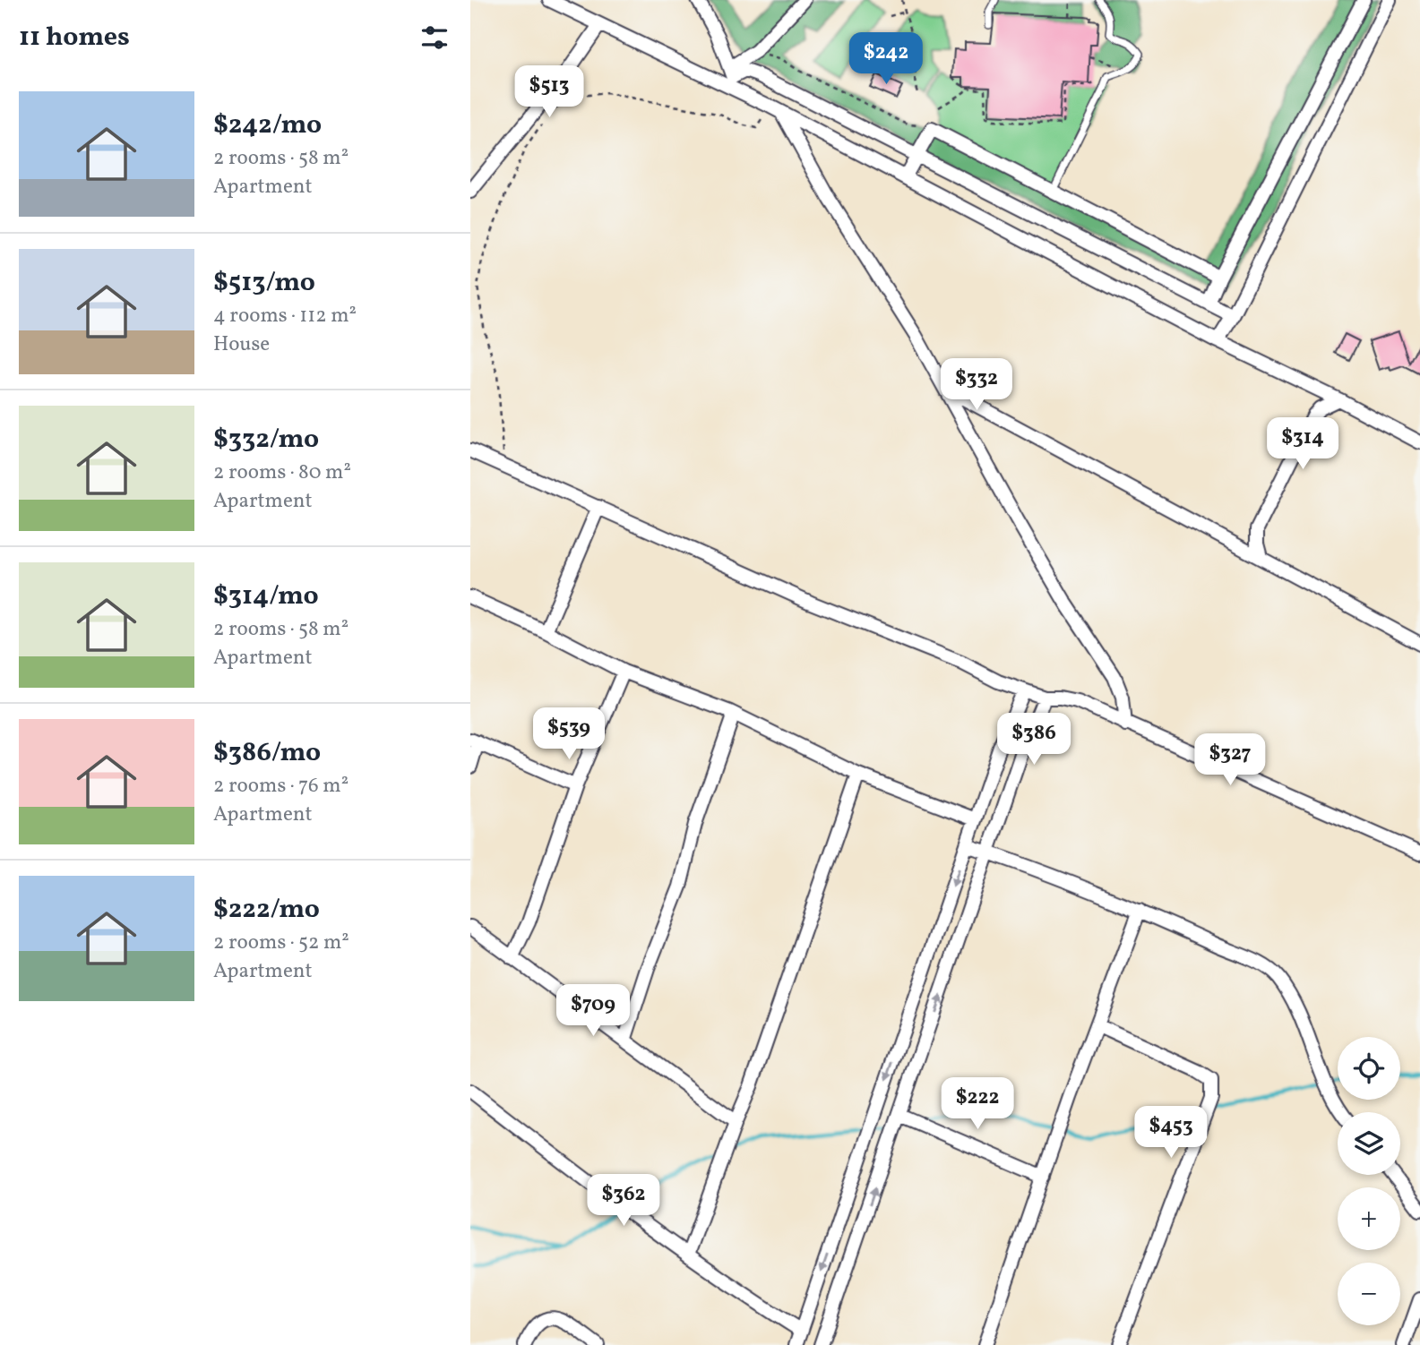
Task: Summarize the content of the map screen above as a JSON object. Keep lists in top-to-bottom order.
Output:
{
  "page": {
    "heading": "11 homes",
    "price": [
      "$242",
      "$513",
      "$332",
      "$314",
      "$539",
      "$386",
      "$327",
      "$709",
      "$222",
      "$453",
      "$362"
    ],
    "list": [
      {
        "name": "$242/mo",
        "note": "2 rooms · 58 m² · Apartment"
      },
      {
        "name": "$513/mo",
        "note": "4 rooms · 112 m² · House"
      },
      {
        "name": "$332/mo",
        "note": "2 rooms · 80 m² · Apartment"
      },
      {
        "name": "$314/mo",
        "note": "2 rooms · 58 m² · Apartment"
      },
      {
        "name": "$386/mo",
        "note": "2 rooms · 76 m² · Apartment"
      },
      {
        "name": "$222/mo",
        "note": "2 rooms · 52 m² · Apartment"
      }
    ],
    "map_buttons": ["+", "−"]
  }
}
